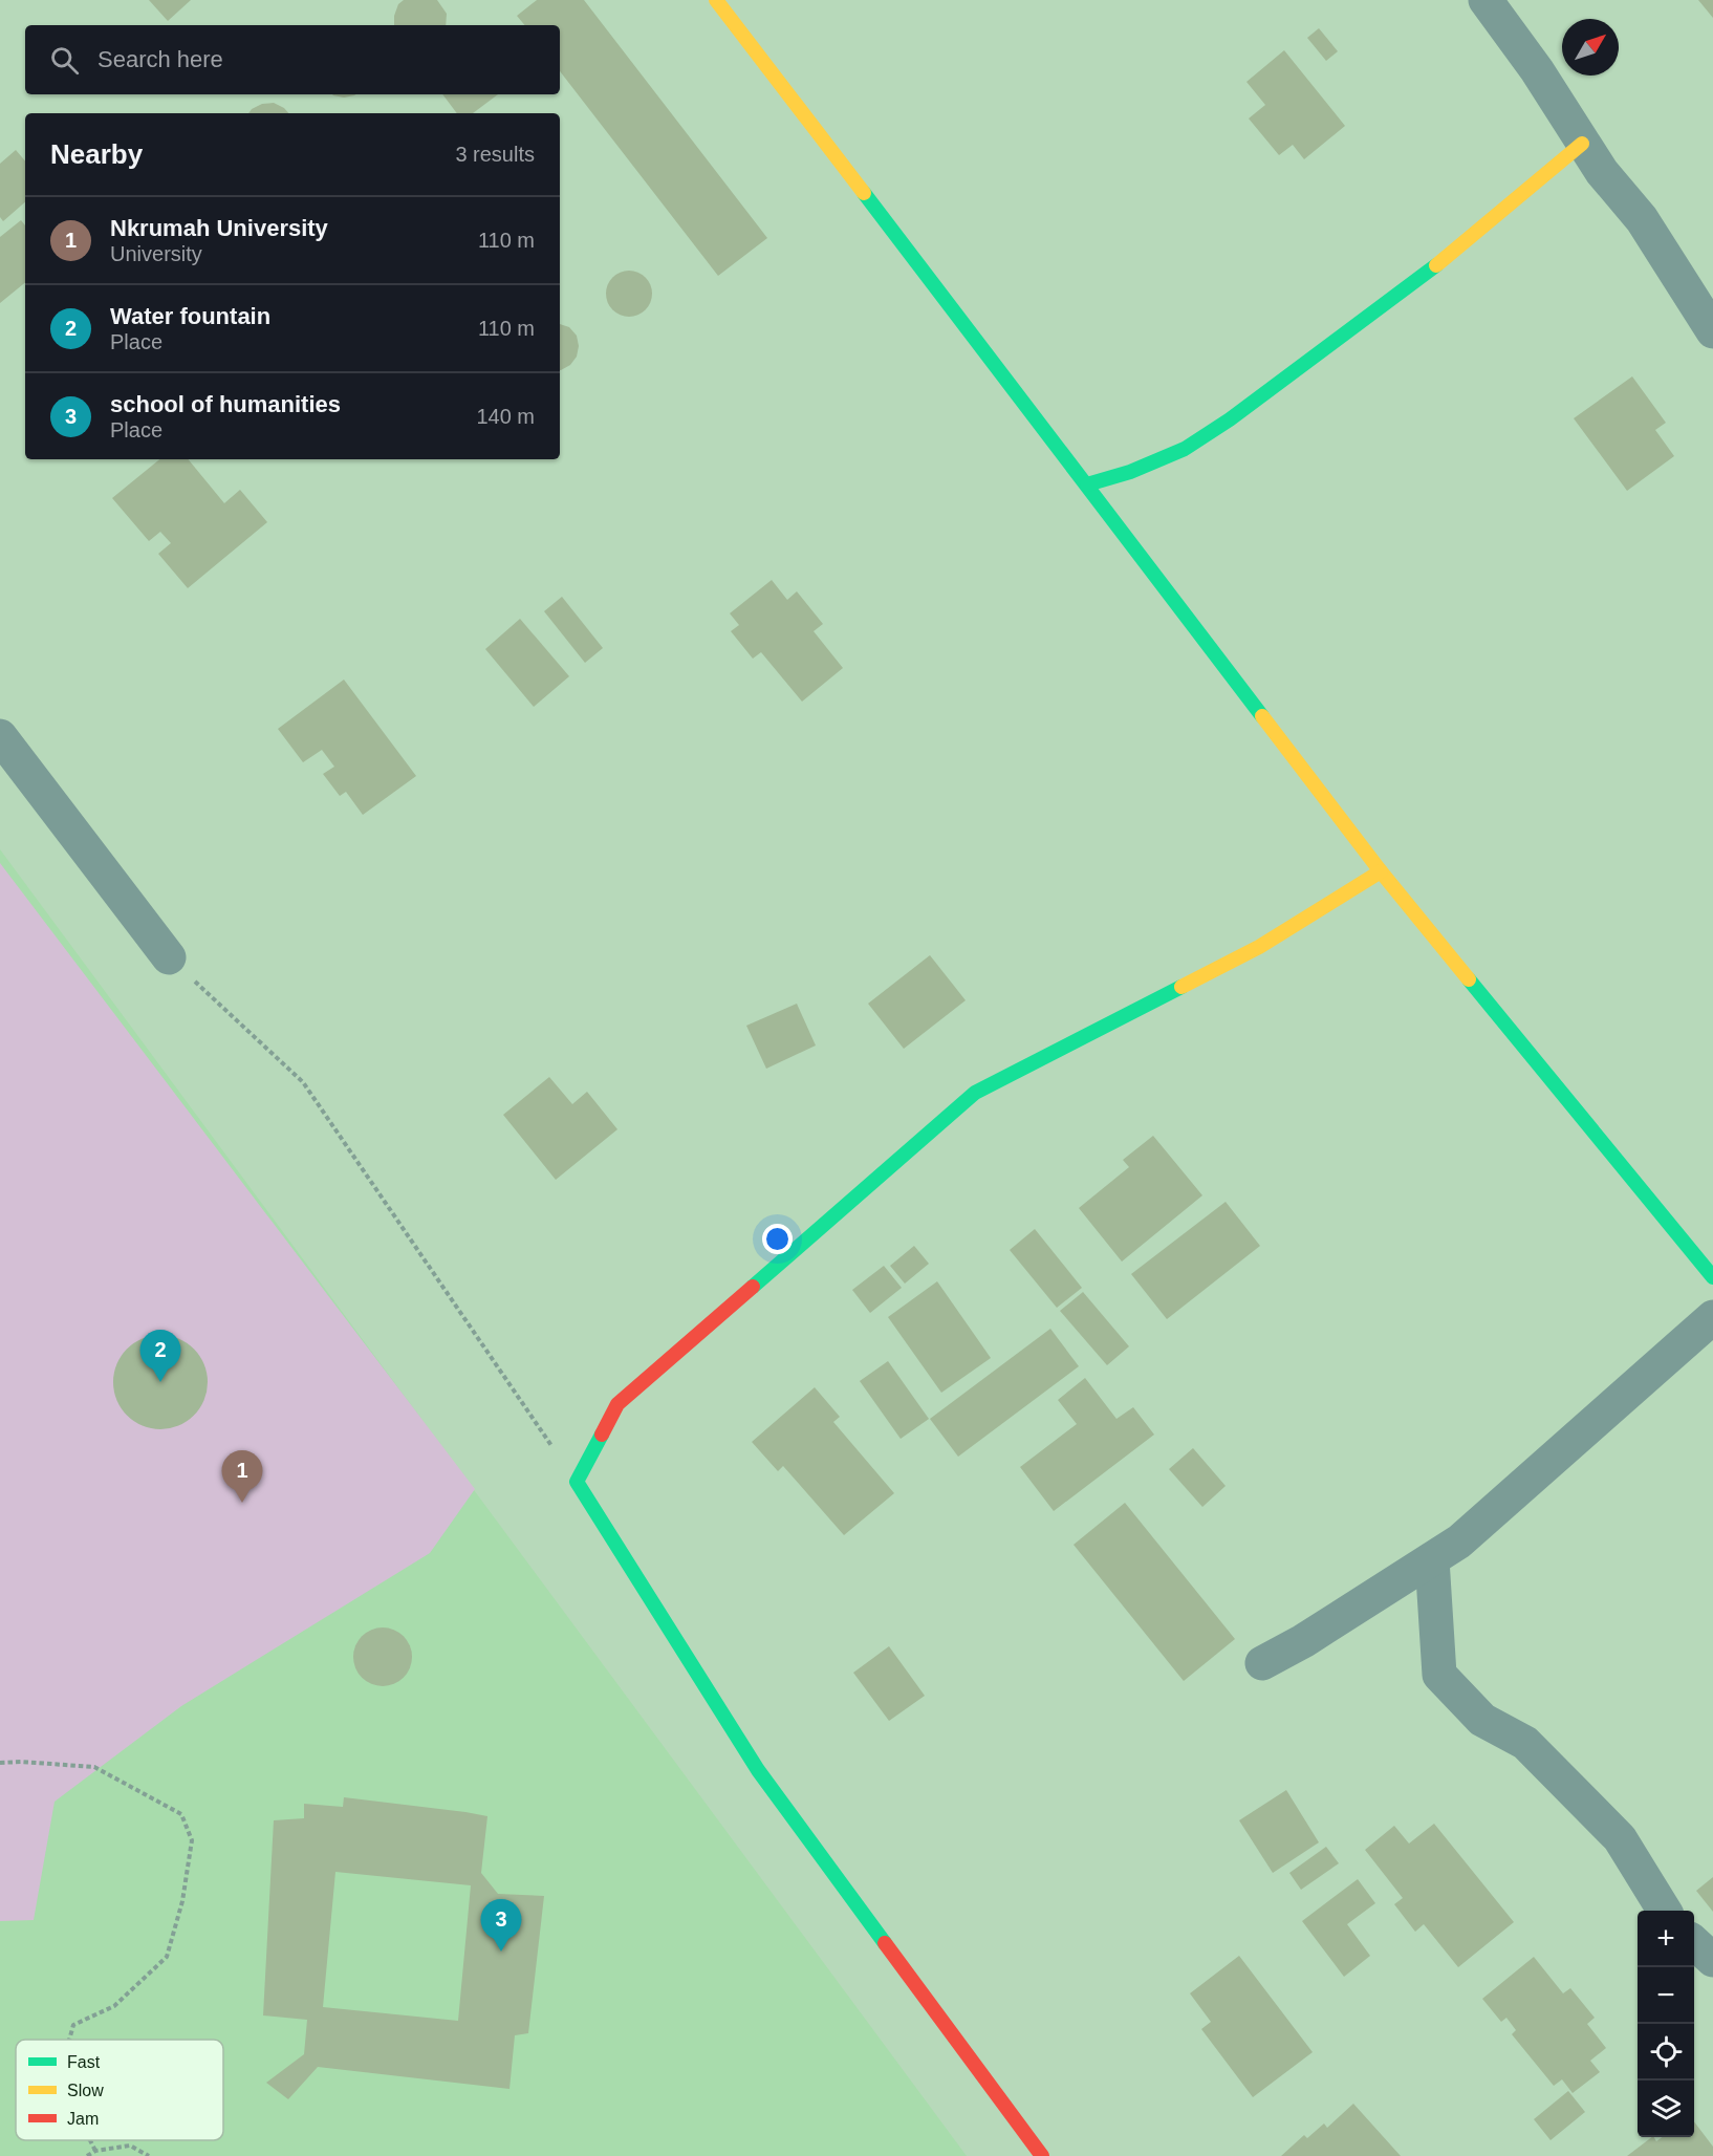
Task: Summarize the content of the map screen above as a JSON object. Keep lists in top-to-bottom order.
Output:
{
  "legend": ["Fast", "Slow", "Jam"],
  "north": "top right",
  "page": {
    "search": "Search here",
    "heading": ["Nearby", "3 results"],
    "list": [
      {
        "mark": "1",
        "name": "Nkrumah University",
        "note": "University",
        "value": "110 m"
      },
      {
        "mark": "2",
        "name": "Water fountain",
        "note": "Place",
        "value": "110 m"
      },
      {
        "mark": "3",
        "name": "school of humanities",
        "note": "Place",
        "value": "140 m"
      }
    ],
    "pins": ["2", "1", "3"],
    "map_buttons": ["+", "−"]
  }
}
